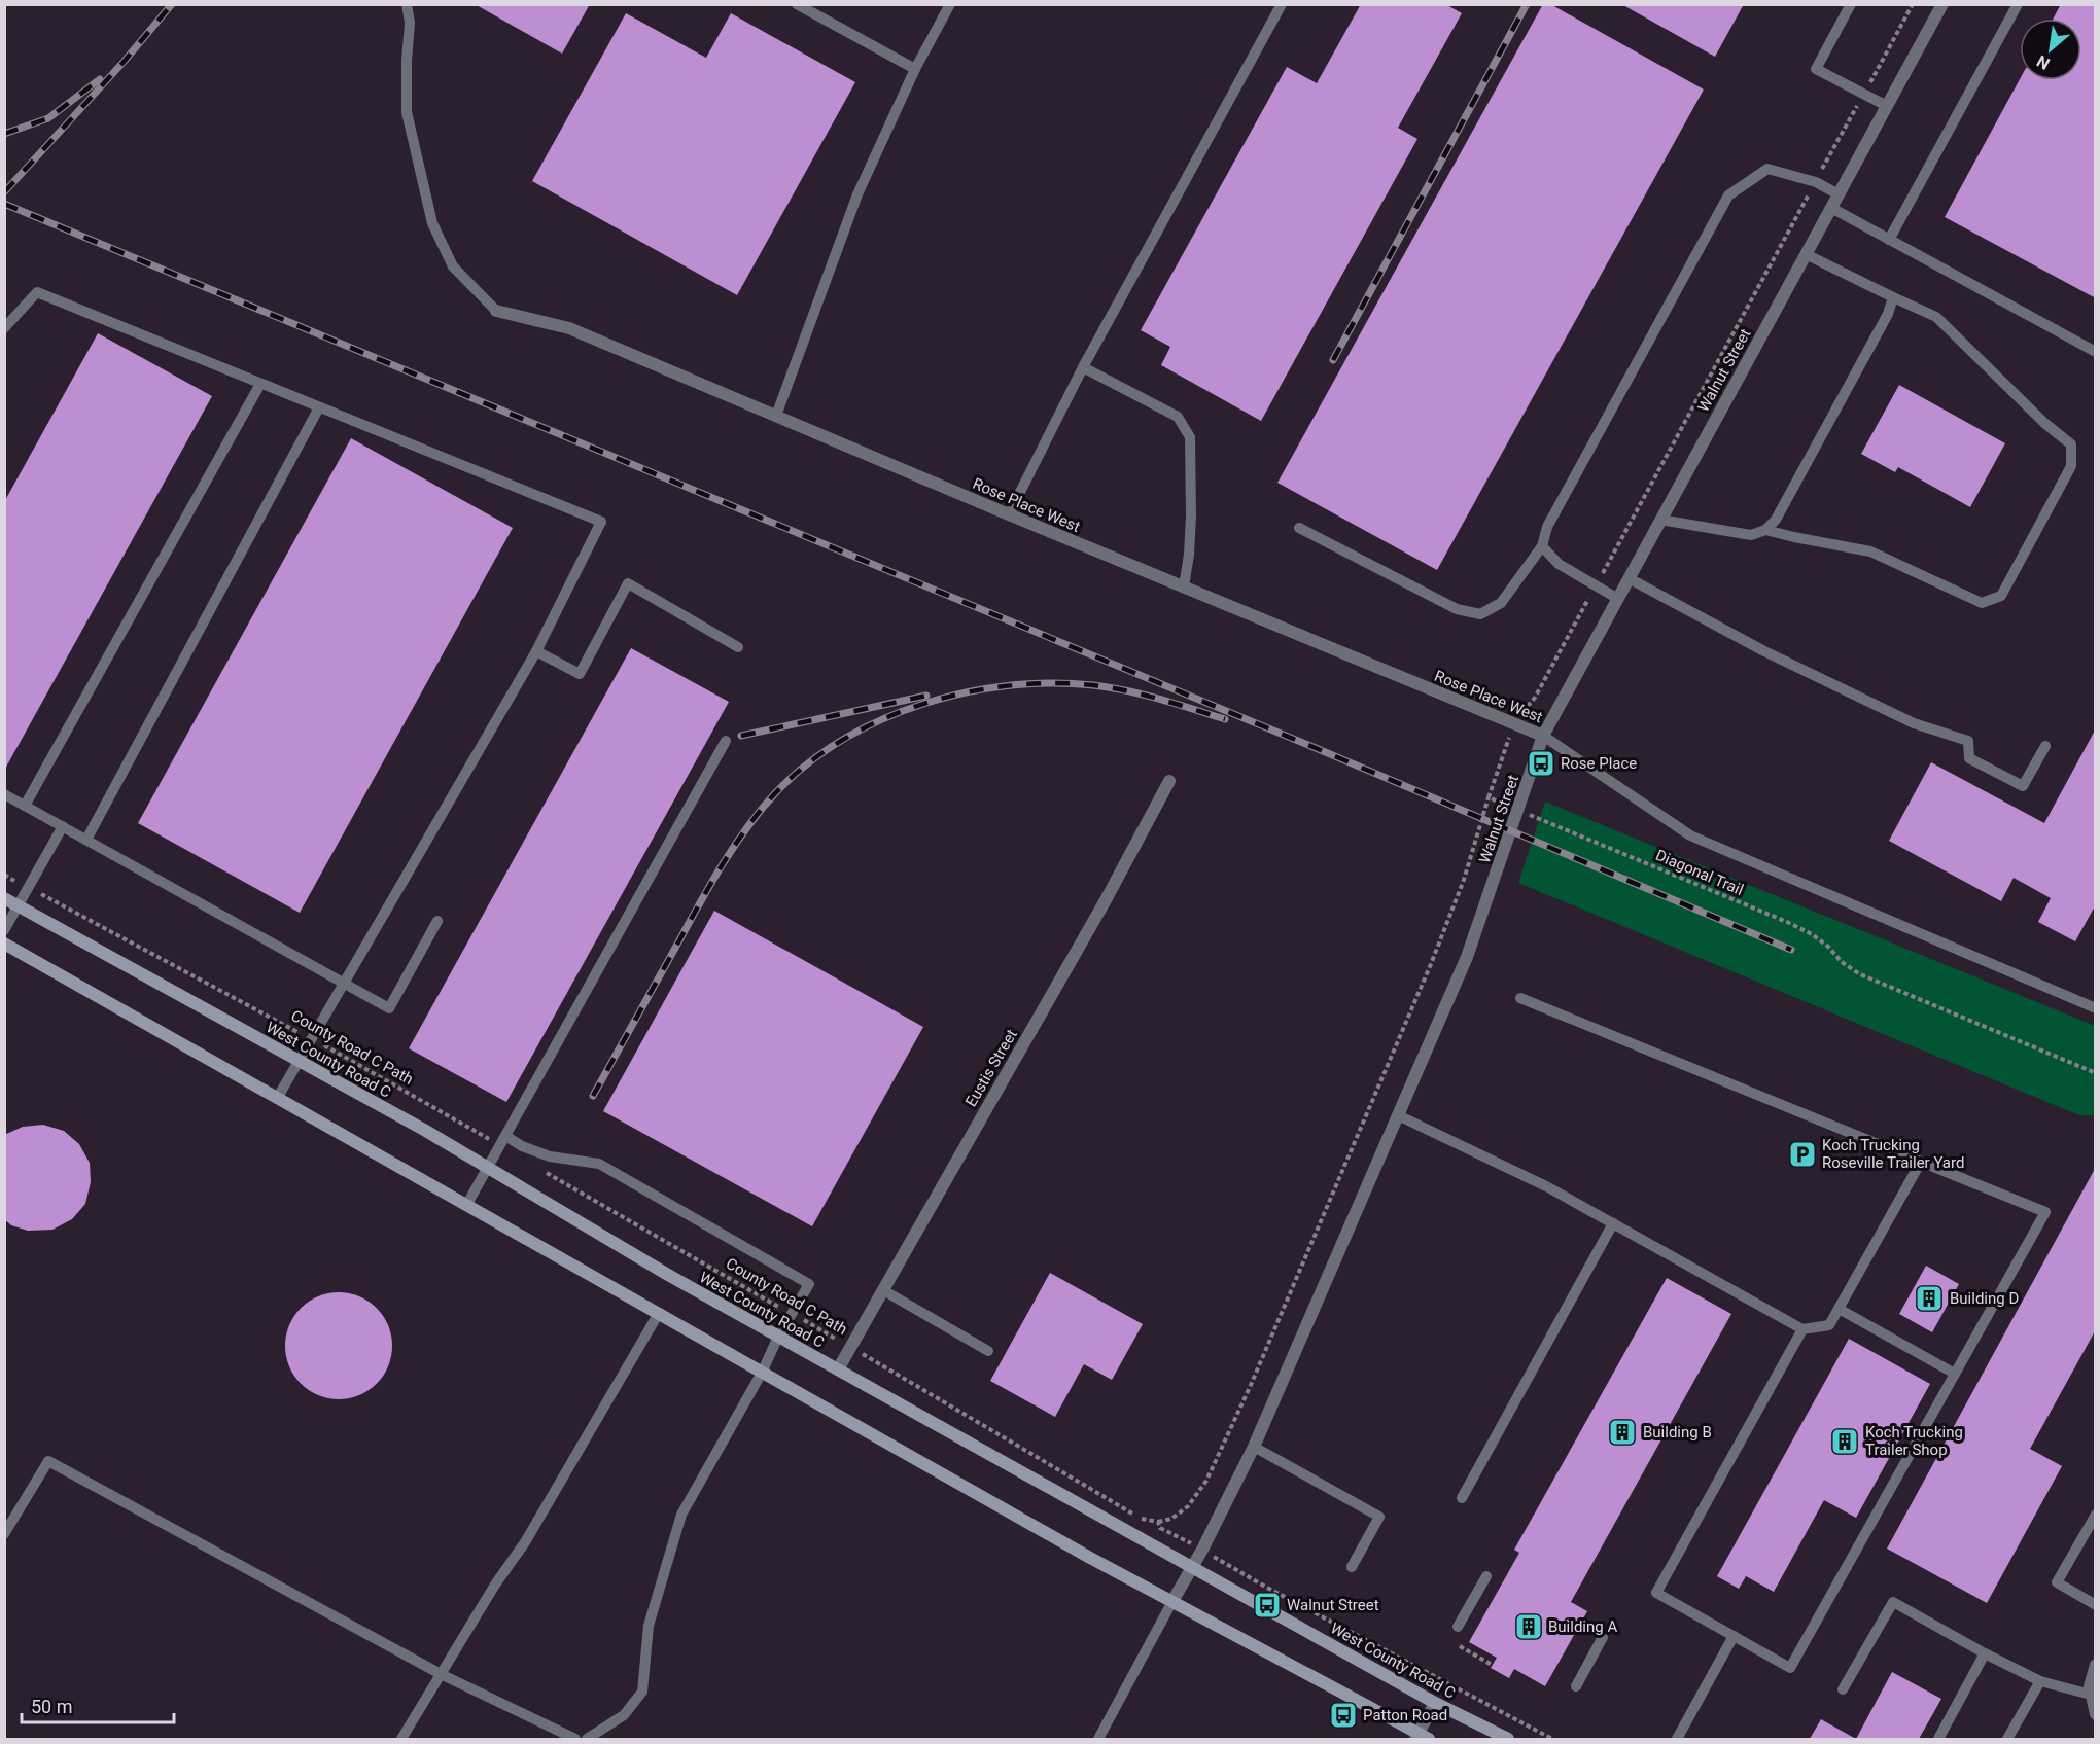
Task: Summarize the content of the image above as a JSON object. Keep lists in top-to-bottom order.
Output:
{
  "streets": {
    "main road": ["West County Road C"],
    "street": ["Walnut Street", "Rose Place West", "Eustis Street"],
    "path": ["Diagonal Trail", "County Road C Path"]
  },
  "crossings": [
    ["Walnut Street", "Rose Place West"],
    ["Walnut Street", "Diagonal Trail"],
    ["Walnut Street", "County Road C Path"],
    ["Walnut Street", "West County Road C"],
    ["County Road C Path", "Eustis Street"],
    ["West County Road C", "Eustis Street"]
  ],
  "places": {
    "bus stop": ["Rose Place", "Walnut Street", "Patton Road"],
    "parking": ["Koch Trucking Roseville Trailer Yard"],
    "building": [
      "Building D",
      "Building B",
      "Koch Trucking Trailer Shop",
      "Building A"
    ]
  },
  "scale_bar": "50 m",
  "north": "bottom left"
}
